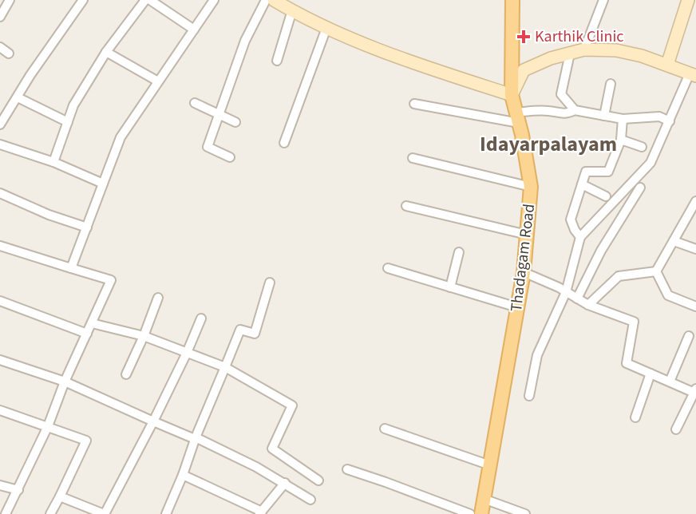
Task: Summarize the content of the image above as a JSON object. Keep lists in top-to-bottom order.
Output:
{
  "streets": {
    "main road": ["Thadagam Road"]
  },
  "districts": ["Idayarpalayam"],
  "places": {
    "health": ["Karthik Clinic"]
  }
}
